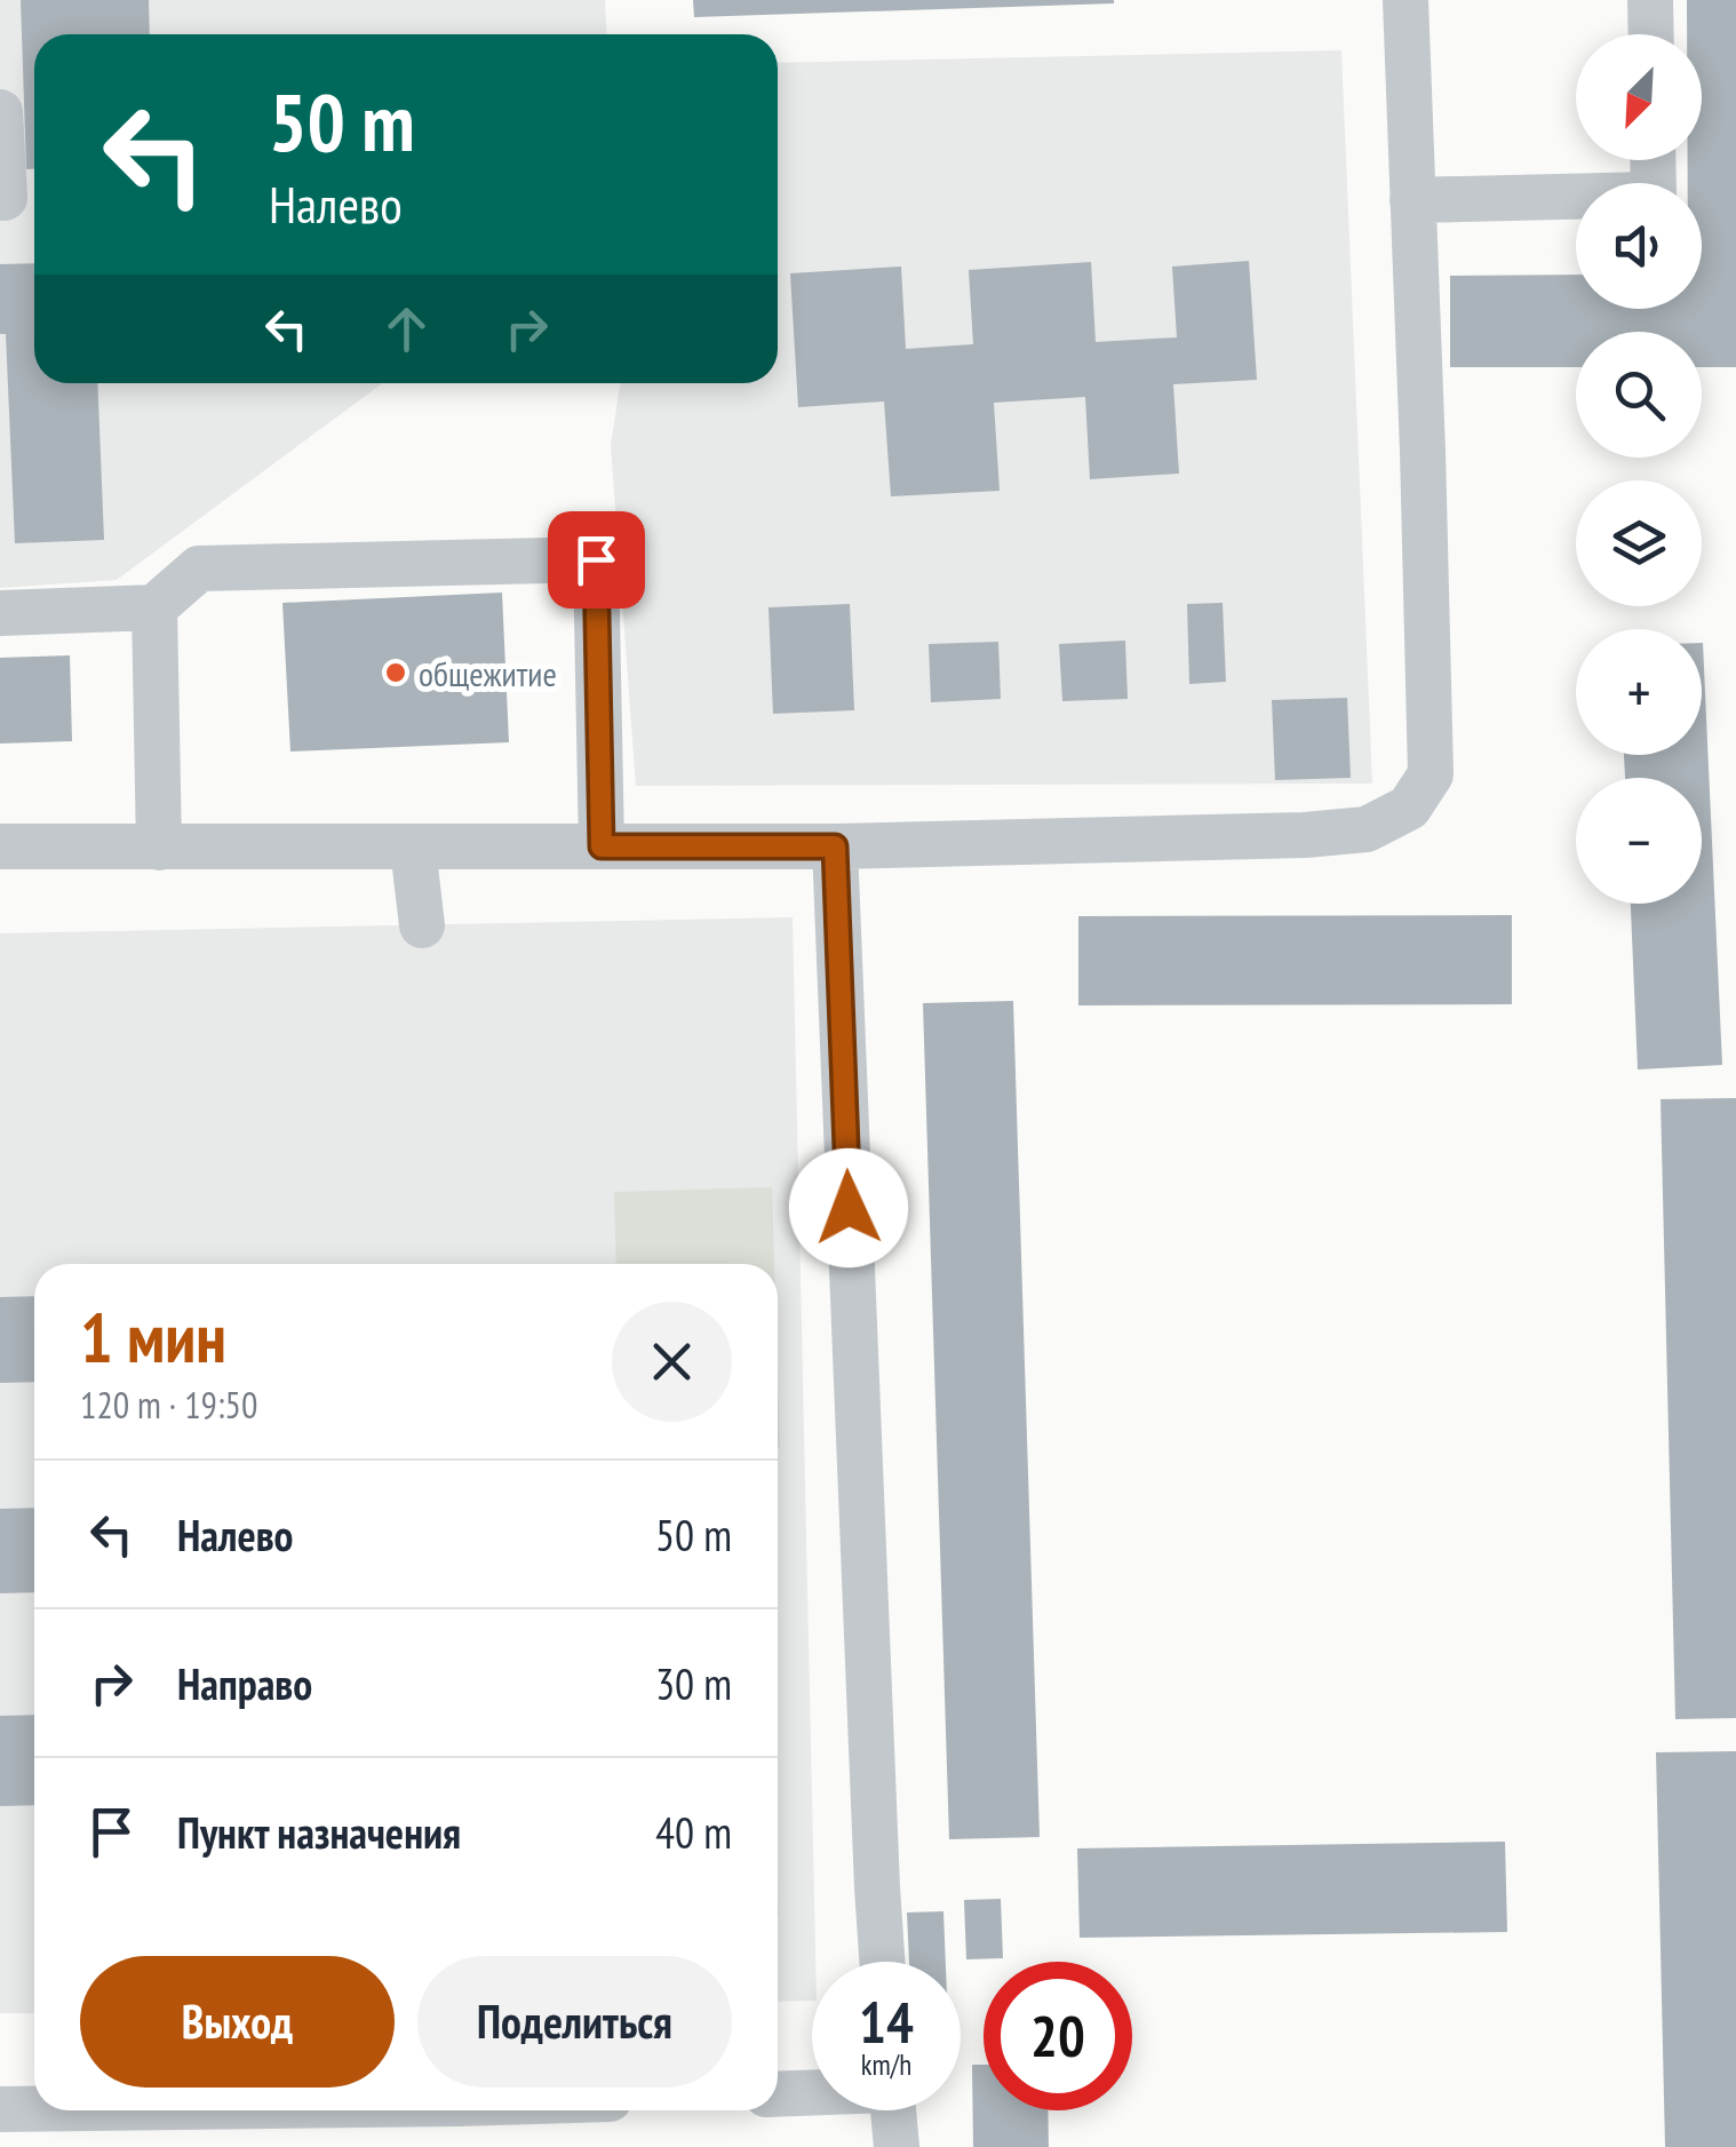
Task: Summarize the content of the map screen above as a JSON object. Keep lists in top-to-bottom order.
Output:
{
  "places": ["общежитие"],
  "north": "bottom left",
  "page": {
    "map_buttons": ["+", "−"],
    "turn": ["50 m", "Налево"],
    "heading": ["1 мин", "120 m · 19:50"],
    "list": [
      {
        "name": "Налево",
        "value": "50 m"
      },
      {
        "name": "Направо",
        "value": "30 m"
      },
      {
        "name": "Пункт назначения",
        "value": "40 m"
      }
    ],
    "buttons": ["Выход", "Поделиться"],
    "speed": "14 km/h",
    "limit": "20"
  }
}
